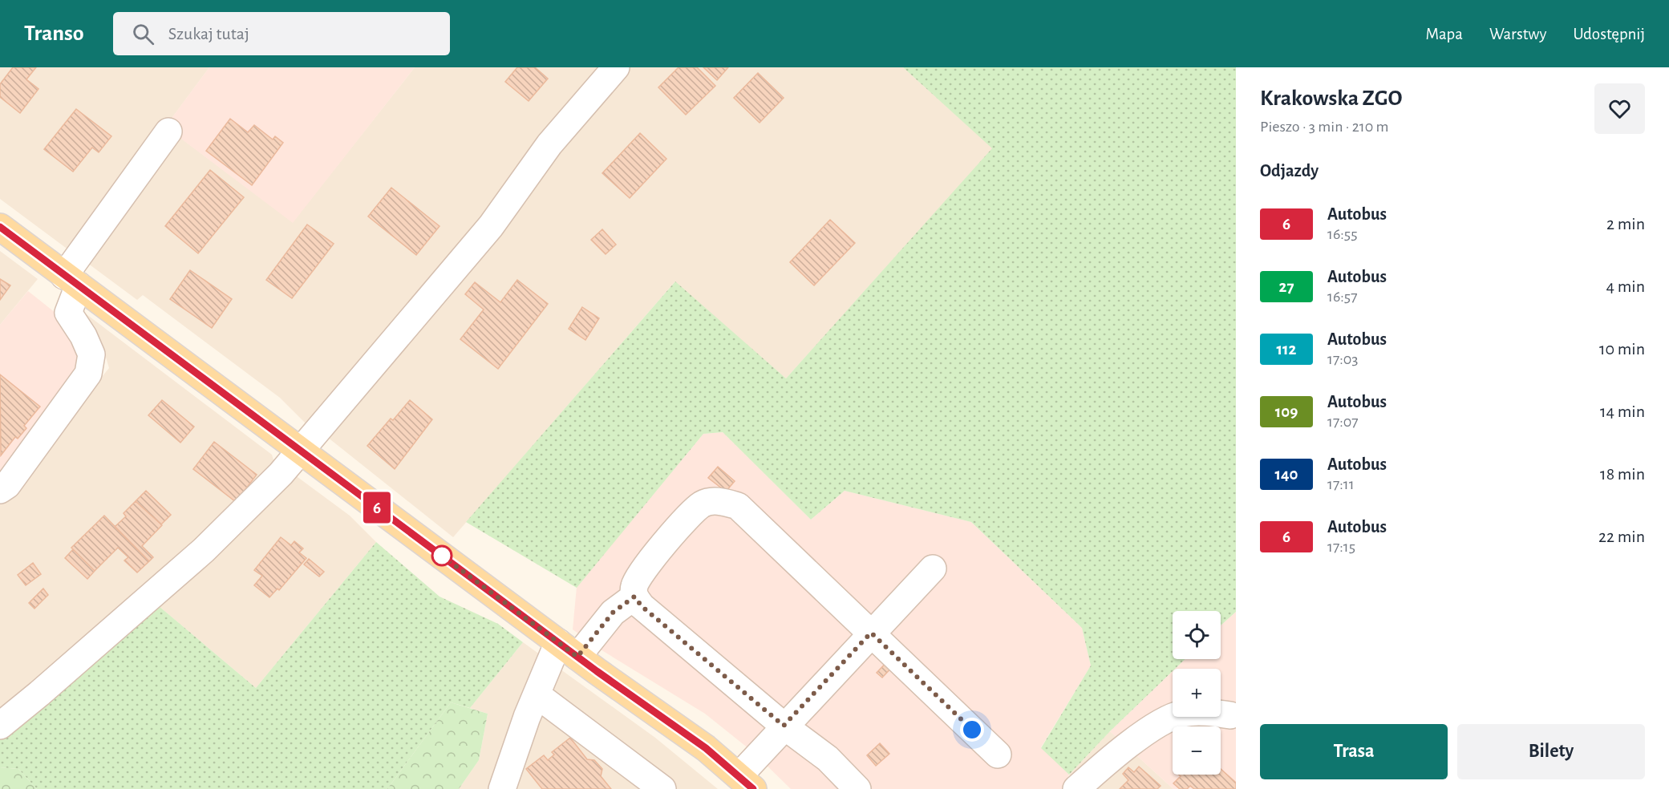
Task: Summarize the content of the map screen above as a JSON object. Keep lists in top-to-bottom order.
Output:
{
  "lines": ["bus line 6"],
  "page": {
    "header": "Transo",
    "search": "Szukaj tutaj",
    "nav": ["Mapa", "Warstwy", "Udostępnij"],
    "on_map": "6",
    "heading": [
      ["Krakowska ZGO", "Pieszo · 3 min · 210 m"],
      "Odjazdy"
    ],
    "list": [
      {
        "mark": "6",
        "name": "Autobus",
        "note": "16:55",
        "value": "2 min"
      },
      {
        "mark": "27",
        "name": "Autobus",
        "note": "16:57",
        "value": "4 min"
      },
      {
        "mark": "112",
        "name": "Autobus",
        "note": "17:03",
        "value": "10 min"
      },
      {
        "mark": "109",
        "name": "Autobus",
        "note": "17:07",
        "value": "14 min"
      },
      {
        "mark": "140",
        "name": "Autobus",
        "note": "17:11",
        "value": "18 min"
      },
      {
        "mark": "6",
        "name": "Autobus",
        "note": "17:15",
        "value": "22 min"
      }
    ],
    "map_buttons": ["+", "−"],
    "buttons": ["Trasa", "Bilety"]
  }
}
